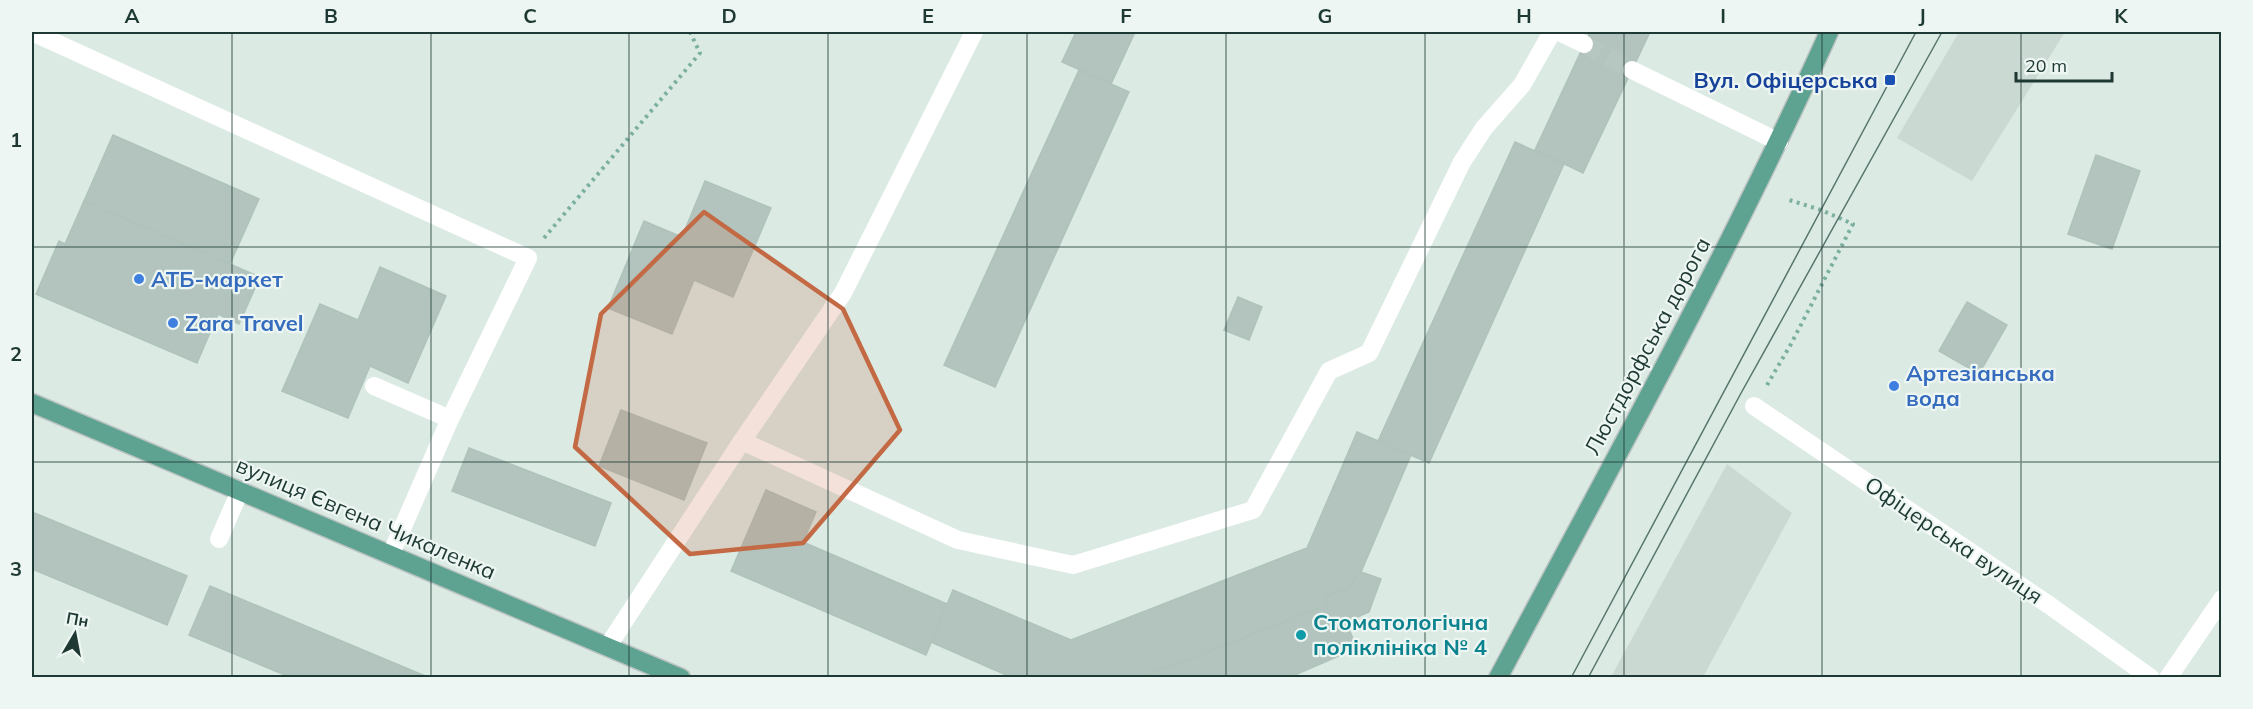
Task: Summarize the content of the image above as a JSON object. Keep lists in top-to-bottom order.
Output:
{
  "streets": {
    "main road": ["Люстдорфська дорога", "вулиця Євгена Чикаленка"],
    "street": ["Офіцерська вулиця"]
  },
  "places": {
    "transit": ["Вул. Офіцерська"],
    "other": [
      "АТБ-маркет",
      "Zara Travel",
      "Артезіанська вода",
      "Стоматологічна поліклініка № 4"
    ]
  },
  "scale_bar": "20 m",
  "north": "top",
  "grid": {
    "columns": [
      "A",
      "B",
      "C",
      "D",
      "E",
      "F",
      "G",
      "H",
      "I",
      "J",
      "K"
    ],
    "rows": ["1", "2", "3"]
  }
}
